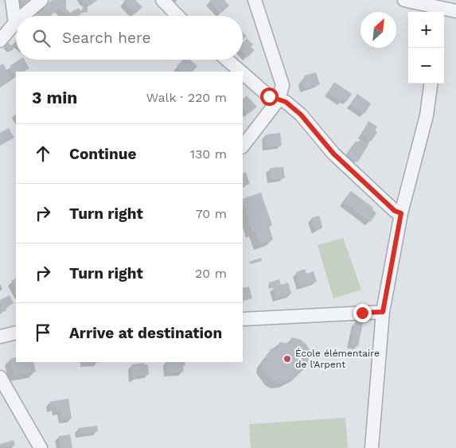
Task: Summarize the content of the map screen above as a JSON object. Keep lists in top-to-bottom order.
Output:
{
  "places": ["École élémentaire de l'Arpent"],
  "north": "top right",
  "page": {
    "map_buttons": ["+", "−"],
    "search": "Search here",
    "heading": ["3 min", "Walk · 220 m"],
    "list": [
      ["Continue", "130 m"],
      ["Turn right", "70 m"],
      ["Turn right", "20 m"],
      "Arrive at destination"
    ]
  }
}
